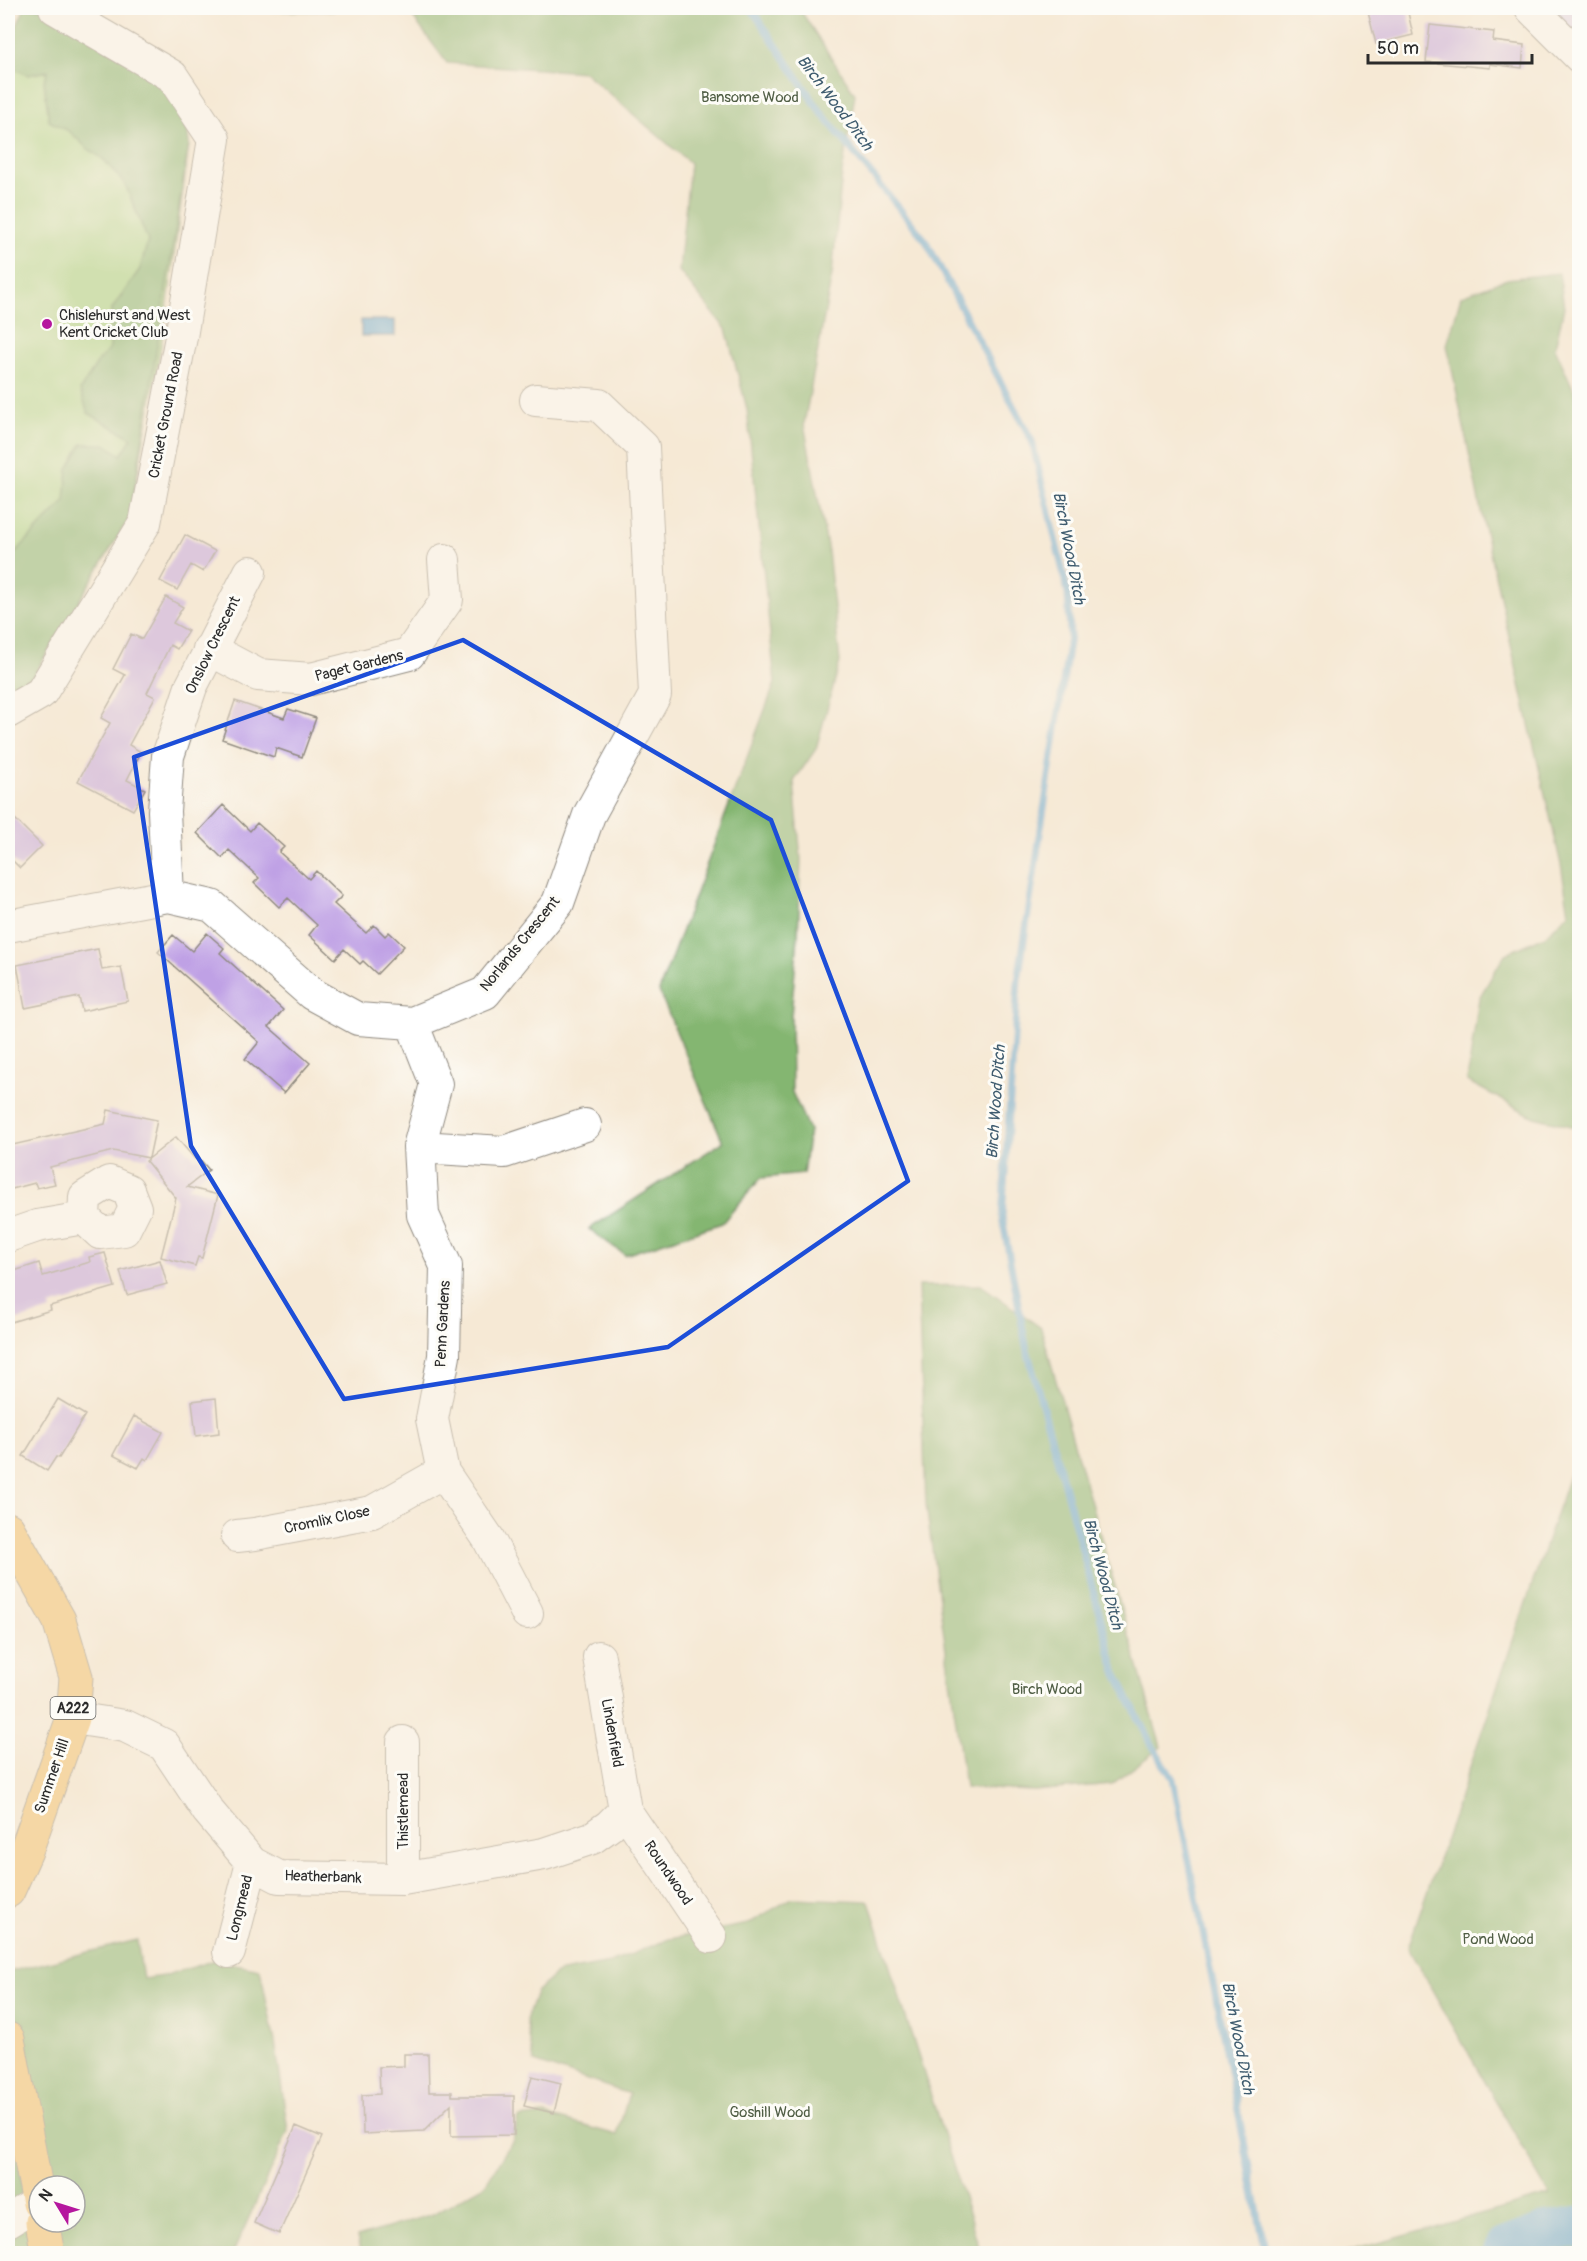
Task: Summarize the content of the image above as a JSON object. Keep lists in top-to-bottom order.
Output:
{
  "streets": {
    "main road": ["A222", "Summer Hill"],
    "street": [
      "Cricket Ground Road",
      "Onslow Crescent",
      "Paget Gardens",
      "Norlands Crescent",
      "Penn Gardens",
      "Cromlix Close",
      "Lindenfield",
      "Thistlemead",
      "Roundwood",
      "Heatherbank",
      "Longmead"
    ]
  },
  "crossings": [
    ["Onslow Crescent", "Paget Gardens"],
    ["Onslow Crescent", "Norlands Crescent"],
    ["Norlands Crescent", "Penn Gardens"],
    ["Penn Gardens", "Cromlix Close"],
    ["Lindenfield", "Roundwood"],
    ["Lindenfield", "Heatherbank"],
    ["Summer Hill", "Heatherbank"],
    ["Thistlemead", "Heatherbank"],
    ["Roundwood", "Heatherbank"],
    ["Heatherbank", "Longmead"]
  ],
  "water": ["Birch Wood Ditch"],
  "parks": [
    "Bansome Wood",
    "Birch Wood",
    "Pond Wood",
    "Goshill Wood"
  ],
  "places": ["Chislehurst and West Kent Cricket Club"],
  "scale_bar": "50 m",
  "north": "top left"
}
